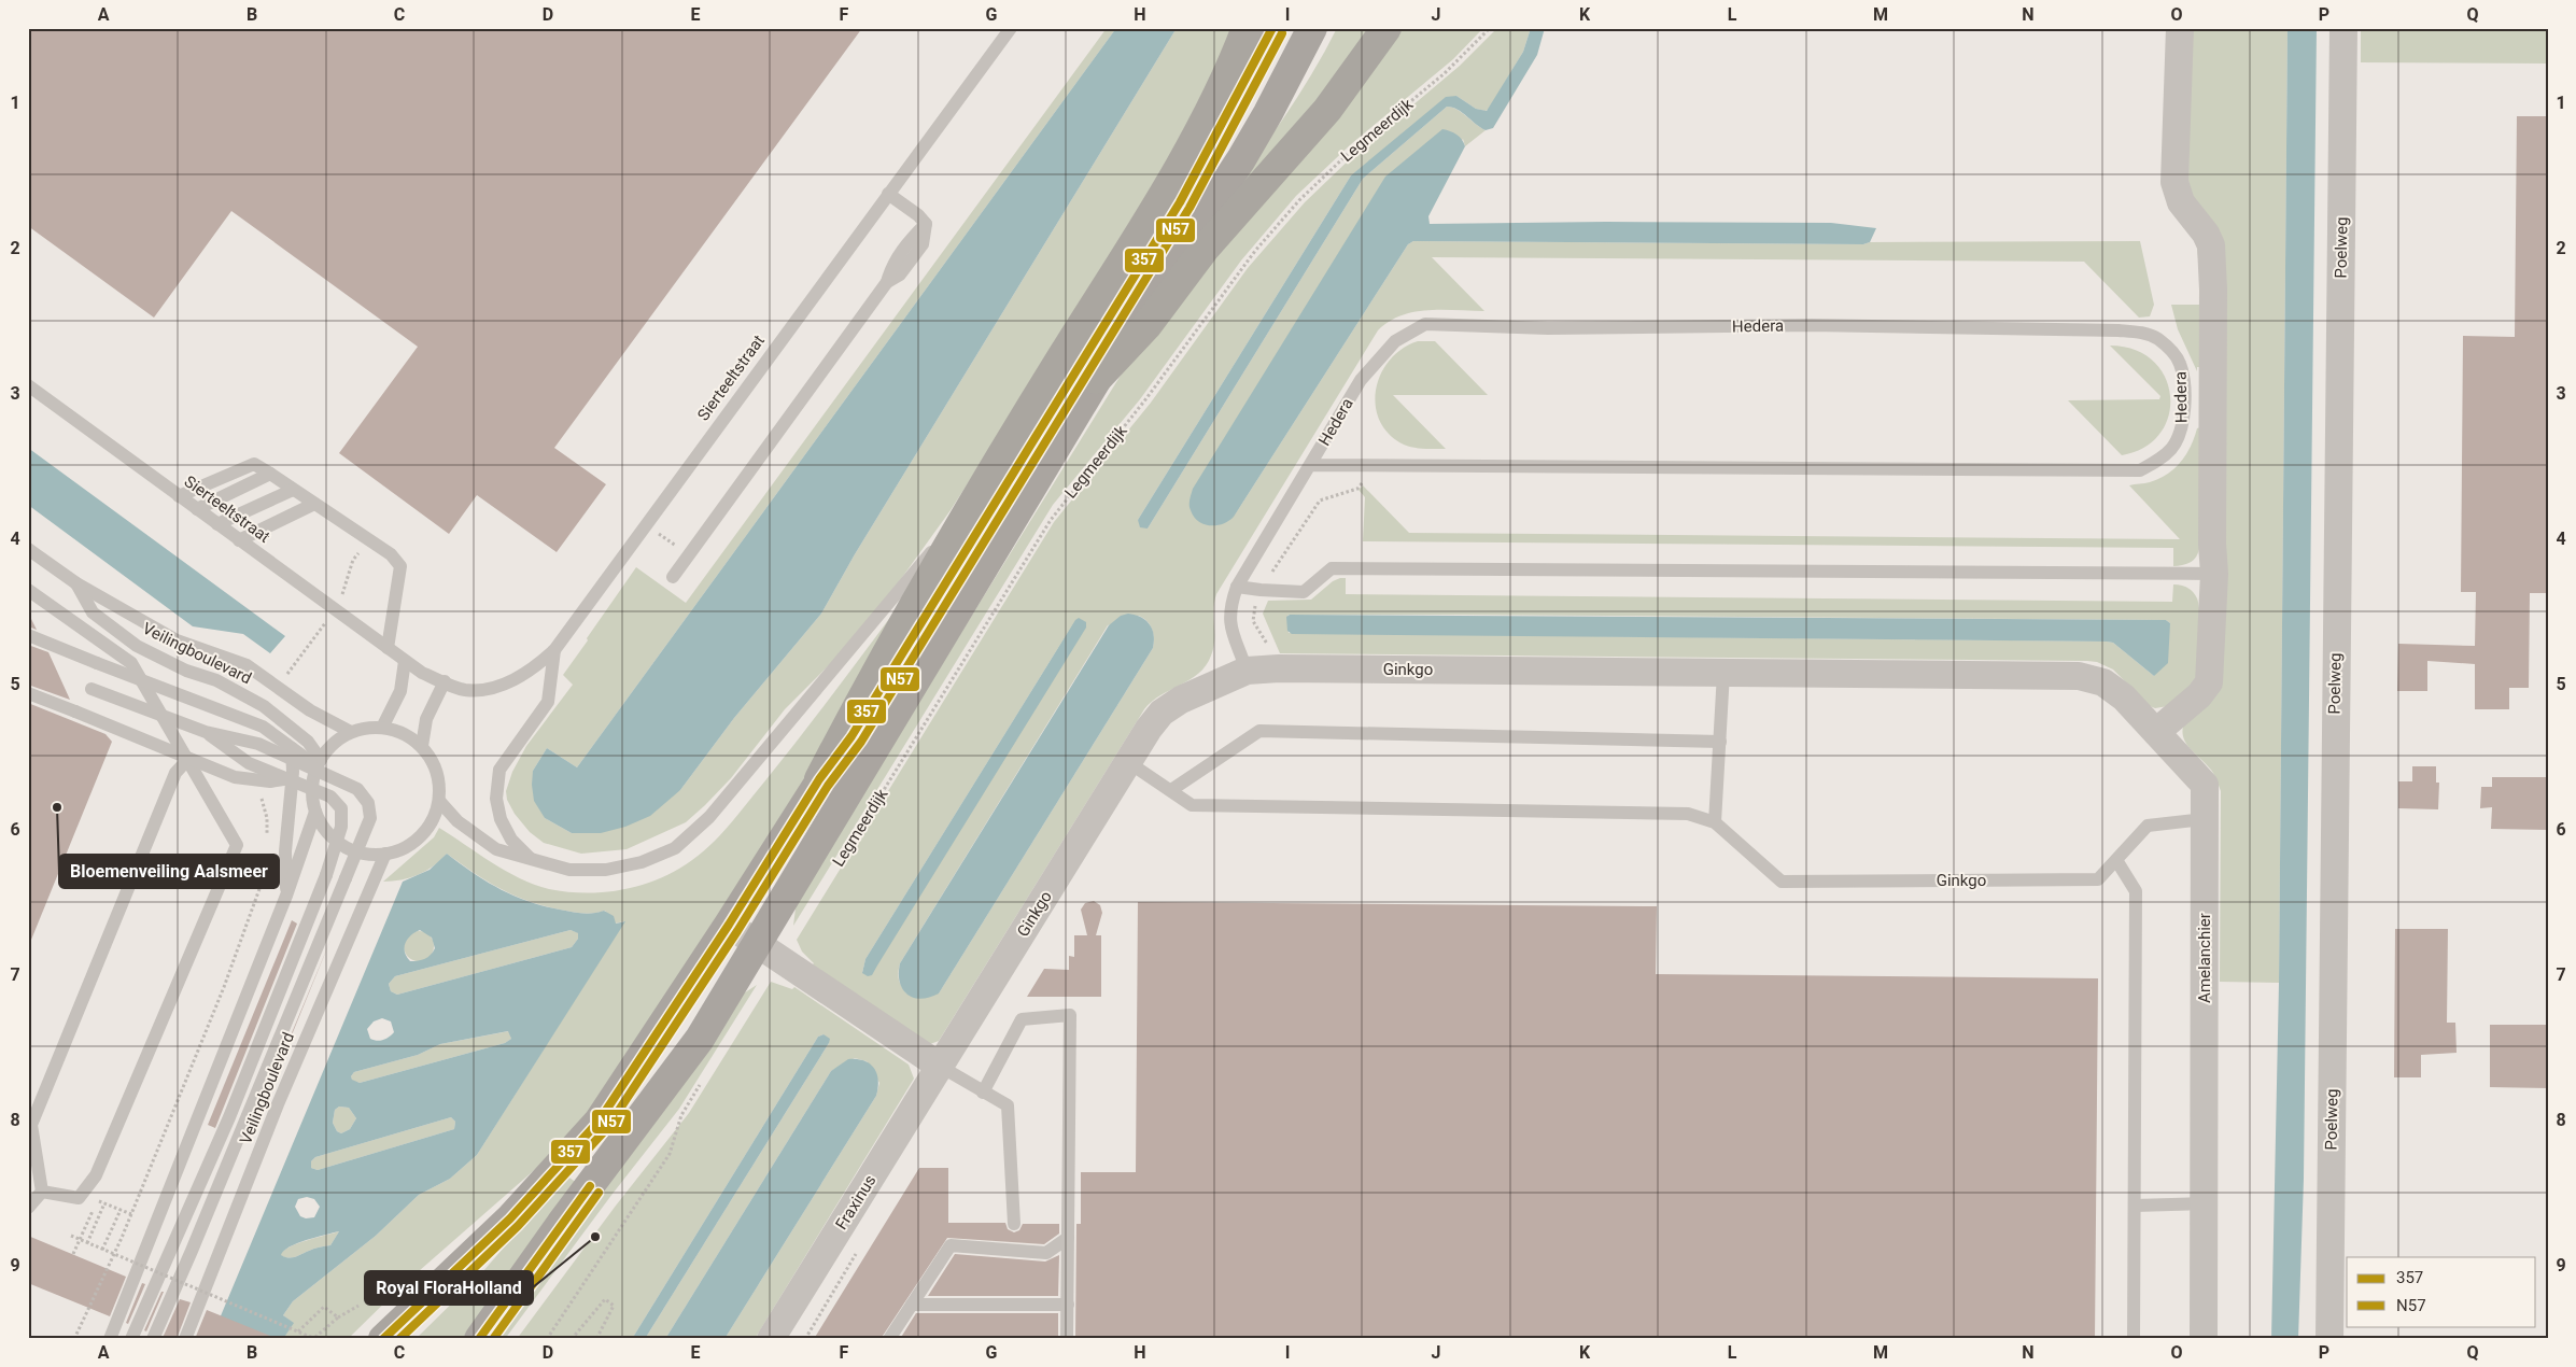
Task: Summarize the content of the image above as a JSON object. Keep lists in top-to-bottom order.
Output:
{
  "streets": {
    "main road": ["Legmeerdijk"],
    "street": [
      "Poelweg",
      "Hedera",
      "Ginkgo",
      "Amelanchier",
      "Fraxinus"
    ],
    "lane": ["Sierteeltstraat", "Veilingboulevard"]
  },
  "crossings": [
    ["Hedera", "Ginkgo"],
    ["Hedera", "Amelanchier"],
    ["Ginkgo", "Amelanchier"],
    ["Ginkgo", "Fraxinus"]
  ],
  "places": ["Bloemenveiling Aalsmeer", "Royal FloraHolland"],
  "lines": ["transit line 357", "transit line N57"],
  "legend": ["357", "N57"],
  "grid": {
    "columns": [
      "A",
      "B",
      "C",
      "D",
      "E",
      "F",
      "G",
      "H",
      "I",
      "J",
      "K",
      "L",
      "M",
      "N",
      "O",
      "P",
      "Q"
    ],
    "rows": [
      "1",
      "2",
      "3",
      "4",
      "5",
      "6",
      "7",
      "8",
      "9"
    ]
  }
}
